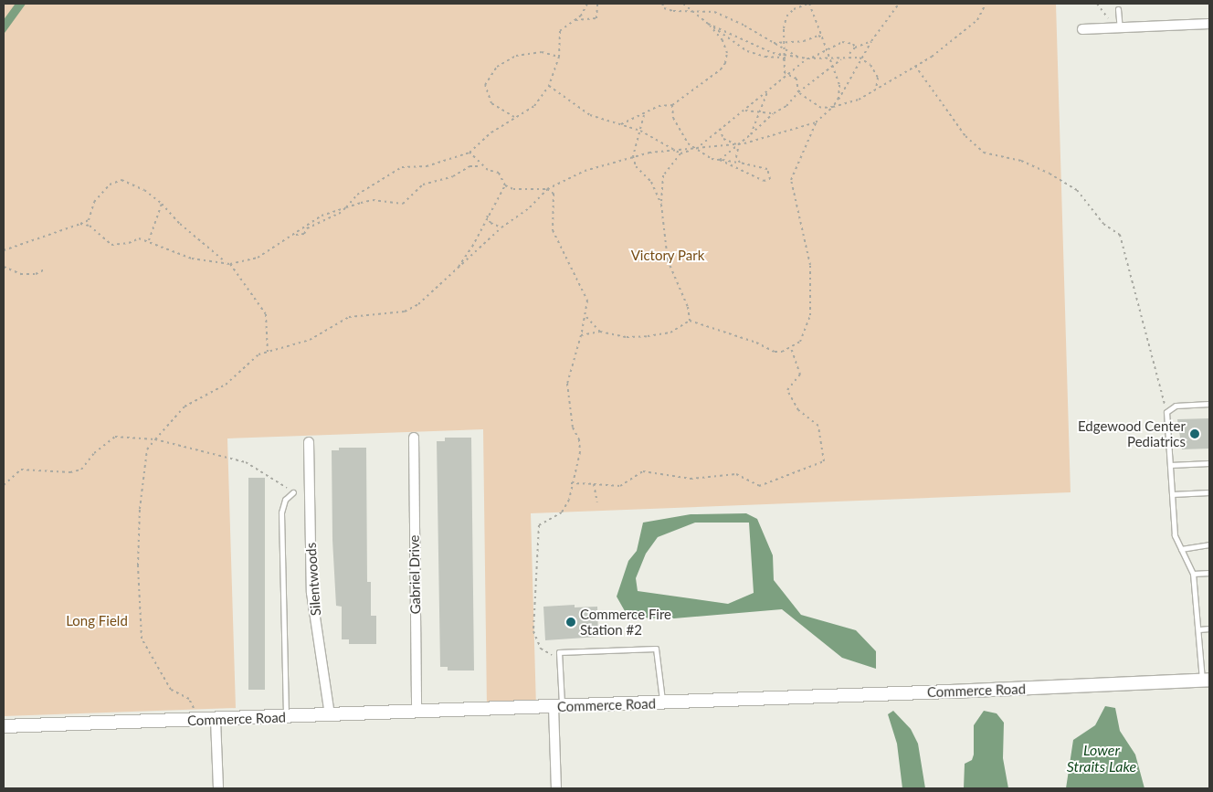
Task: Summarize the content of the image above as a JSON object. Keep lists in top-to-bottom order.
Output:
{
  "streets": {
    "main road": ["Commerce Road"],
    "street": ["Gabriel Drive", "Silentwoods"]
  },
  "crossings": [
    ["Gabriel Drive", "Commerce Road"],
    ["Silentwoods", "Commerce Road"]
  ],
  "water": ["Lower Straits Lake"],
  "parks": ["Victory Park", "Long Field"],
  "places": ["Edgewood Center Pediatrics", "Commerce Fire Station #2"]
}
